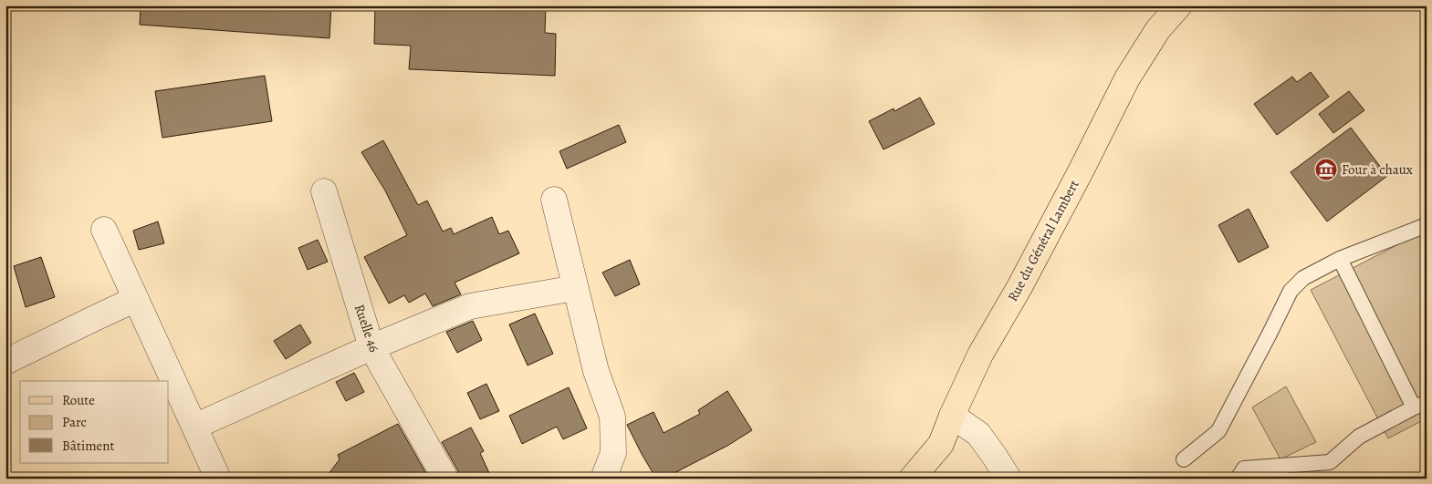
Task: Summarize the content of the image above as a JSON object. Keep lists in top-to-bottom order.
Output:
{
  "streets": {
    "main road": ["Rue du Général Lambert"],
    "street": ["Ruelle 46"]
  },
  "places": {
    "museum": ["Four à chaux"]
  },
  "legend": ["Route", "Parc", "Bâtiment"]
}
